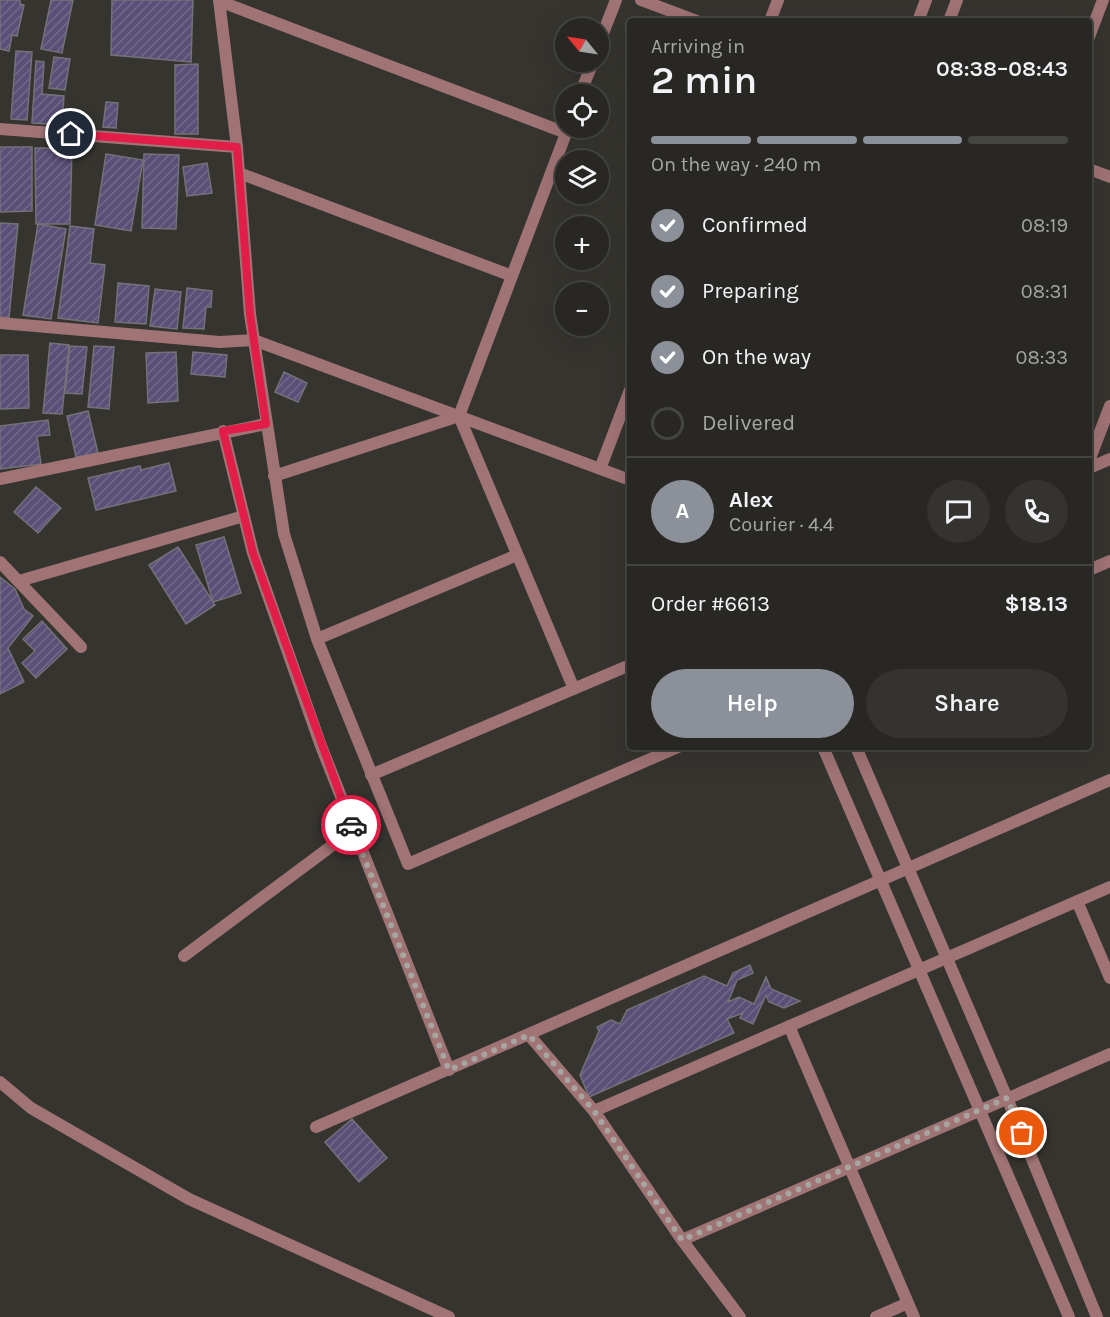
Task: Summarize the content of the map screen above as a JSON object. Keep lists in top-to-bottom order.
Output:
{
  "north": "top left",
  "page": {
    "map_buttons": ["+", "−"],
    "heading": ["2 min", "Arriving in", "08:38–08:43"],
    "panel": [
      "Alex",
      "Courier · 4.4",
      "Order #6613",
      "$18.13"
    ],
    "bar": "On the way · 240 m",
    "list": [
      ["Confirmed", "08:19"],
      ["Preparing", "08:31"],
      ["On the way", "08:33"],
      "Delivered"
    ],
    "round": "A",
    "buttons": ["Help", "Share"]
  }
}
